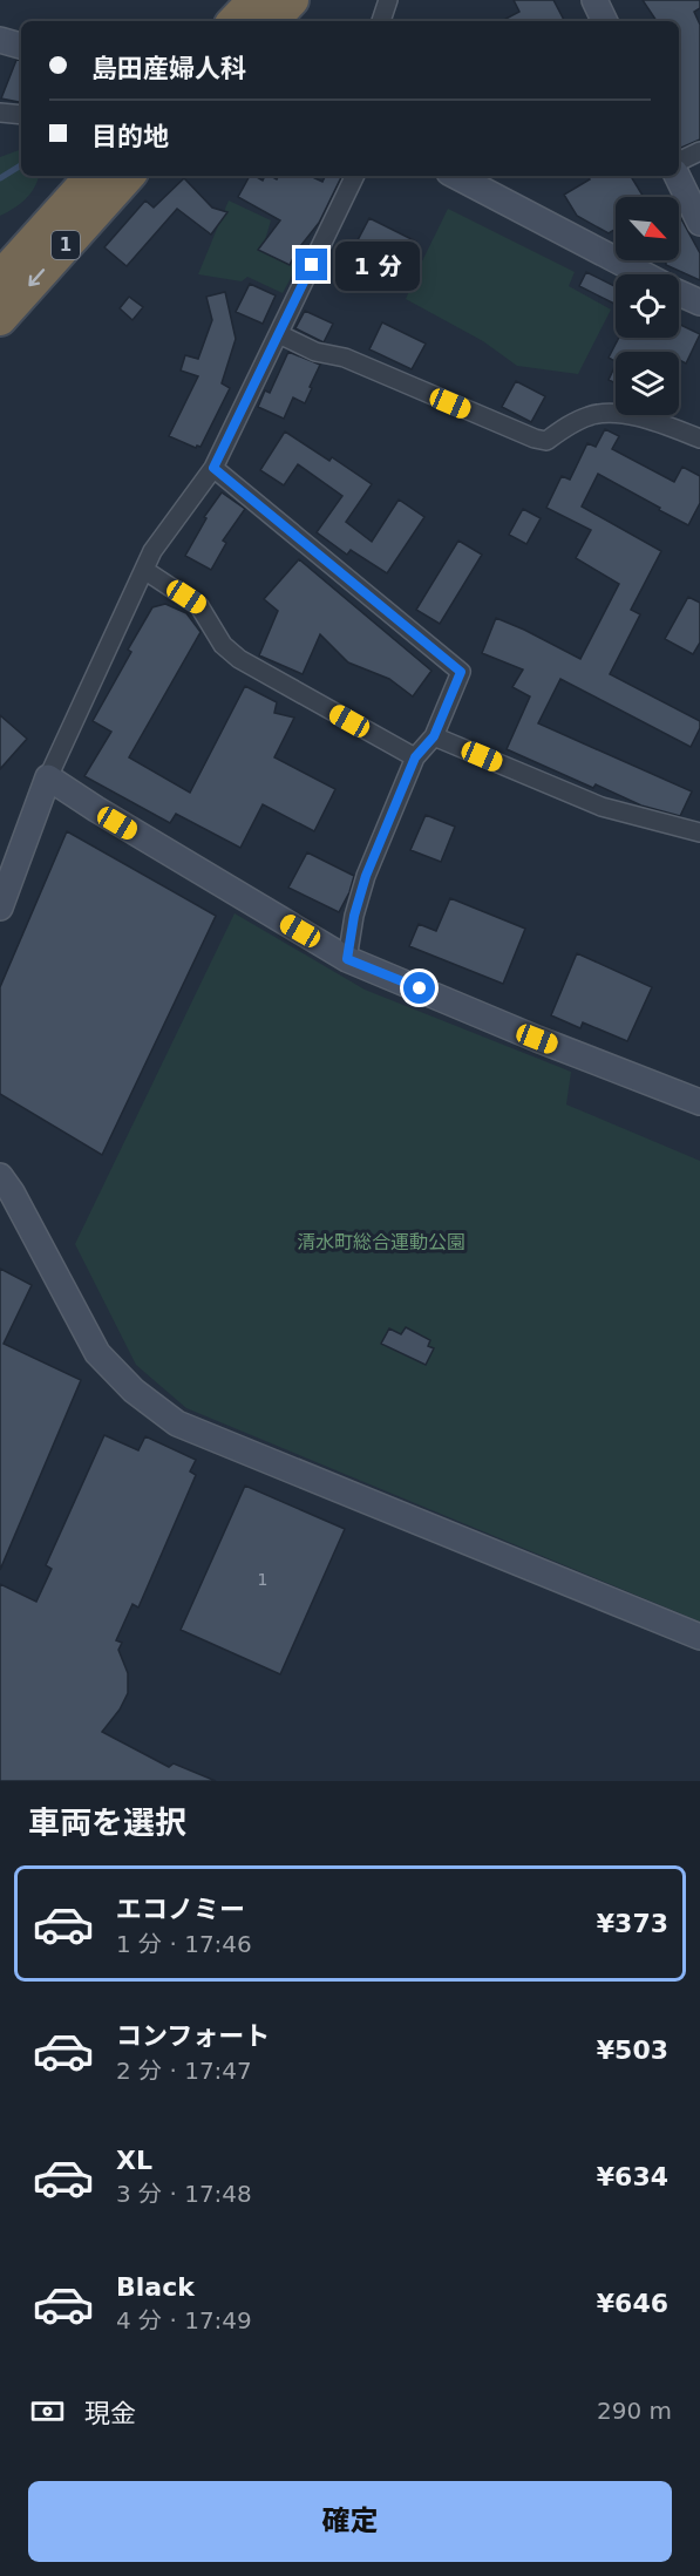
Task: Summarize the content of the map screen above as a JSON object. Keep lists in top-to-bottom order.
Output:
{
  "streets": {
    "highway": ["1"]
  },
  "parks": ["清水町総合運動公園"],
  "house_numbers": ["1"],
  "north": "bottom right",
  "page": {
    "banner": ["島田産婦人科", "目的地"],
    "bubble": "1 分",
    "heading": "車両を選択",
    "list": [
      {
        "name": "エコノミー",
        "note": "1 分 · 17:46",
        "value": "¥373"
      },
      {
        "name": "コンフォート",
        "note": "2 分 · 17:47",
        "value": "¥503"
      },
      {
        "name": "XL",
        "note": "3 分 · 17:48",
        "value": "¥634"
      },
      {
        "name": "Black",
        "note": "4 分 · 17:49",
        "value": "¥646"
      }
    ],
    "pay": ["現金", "290 m"],
    "buttons": "確定"
  }
}
